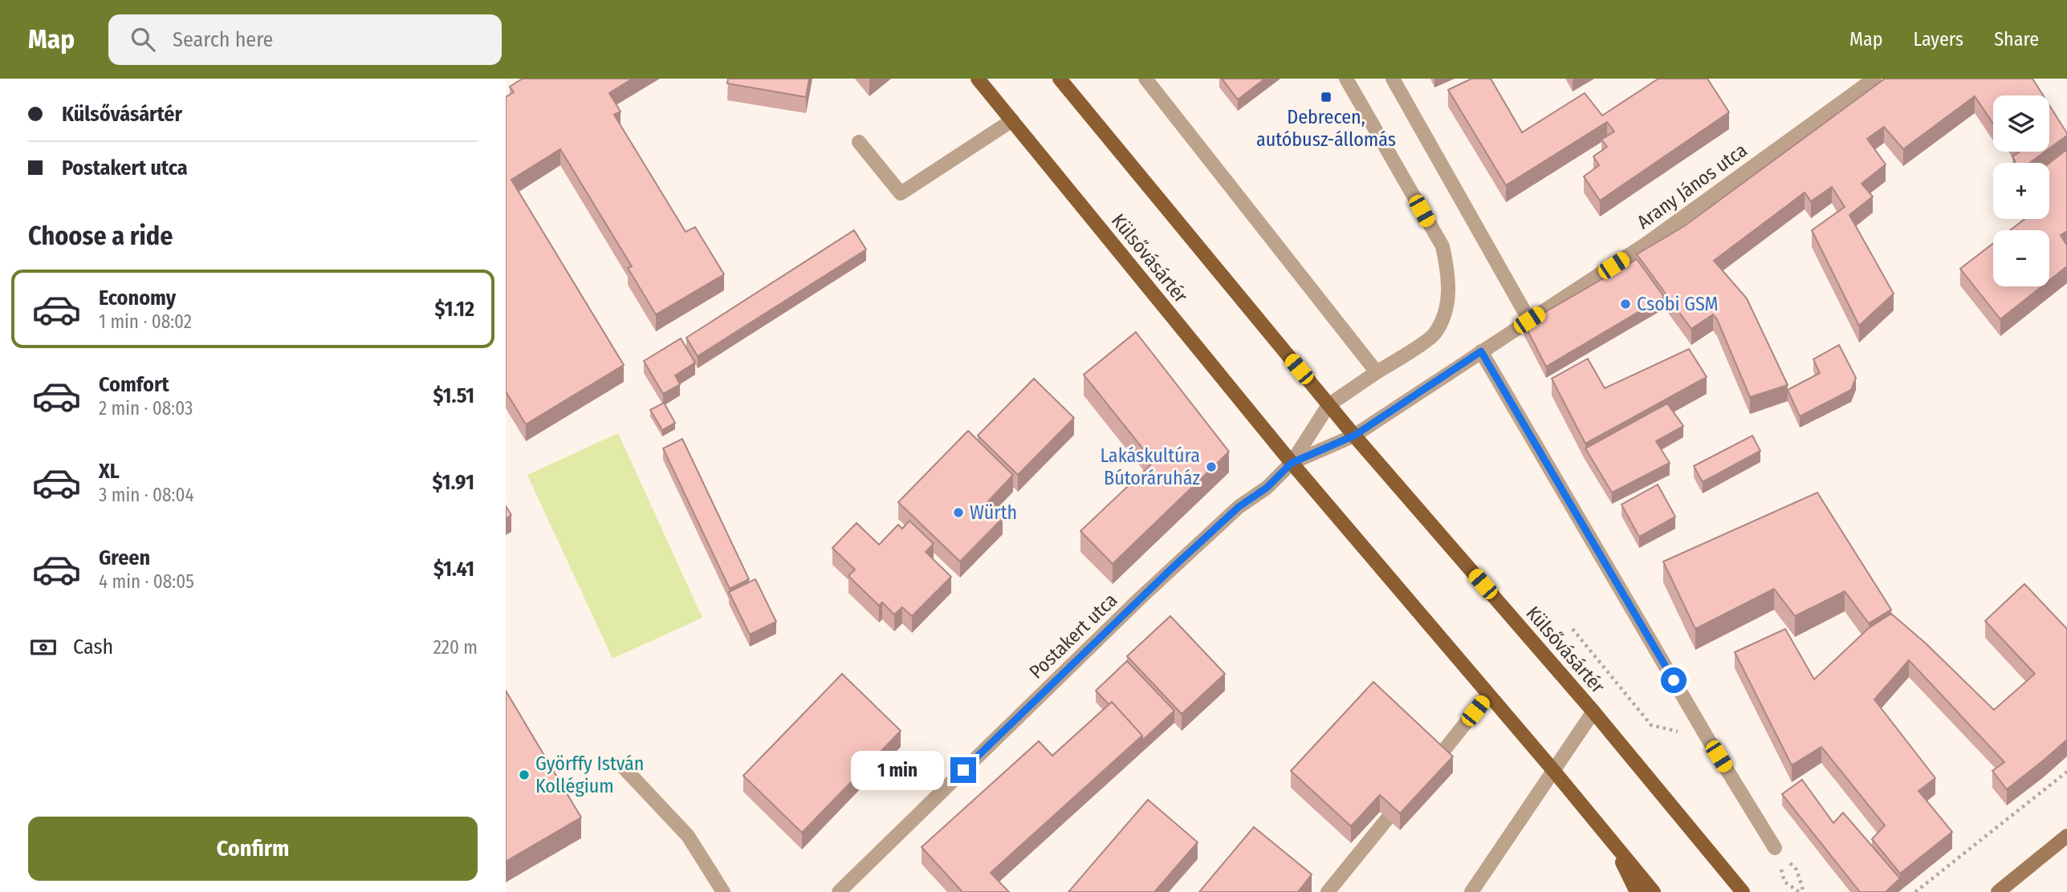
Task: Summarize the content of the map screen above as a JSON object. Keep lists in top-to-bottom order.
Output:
{
  "streets": {
    "main road": ["Külsővásártér"],
    "street": ["Arany János utca", "Postakert utca"]
  },
  "crossings": [
    ["Külsővásártér", "Postakert utca"]
  ],
  "places": {
    "transit": ["Debrecen, autóbusz-állomás"],
    "other": [
      "Csobi GSM",
      "Lakáskultúra Bútoráruház",
      "Würth",
      "Györffy István Kollégium"
    ]
  },
  "page": {
    "header": "Map",
    "search": "Search here",
    "nav": ["Map", "Layers", "Share"],
    "banner": ["Külsővásártér", "Postakert utca"],
    "map_buttons": ["+", "−"],
    "heading": "Choose a ride",
    "list": [
      {
        "name": "Economy",
        "note": "1 min · 08:02",
        "value": "$1.12"
      },
      {
        "name": "Comfort",
        "note": "2 min · 08:03",
        "value": "$1.51"
      },
      {
        "name": "XL",
        "note": "3 min · 08:04",
        "value": "$1.91"
      },
      {
        "name": "Green",
        "note": "4 min · 08:05",
        "value": "$1.41"
      }
    ],
    "pay": ["Cash", "220 m"],
    "bubble": "1 min",
    "buttons": "Confirm"
  }
}
